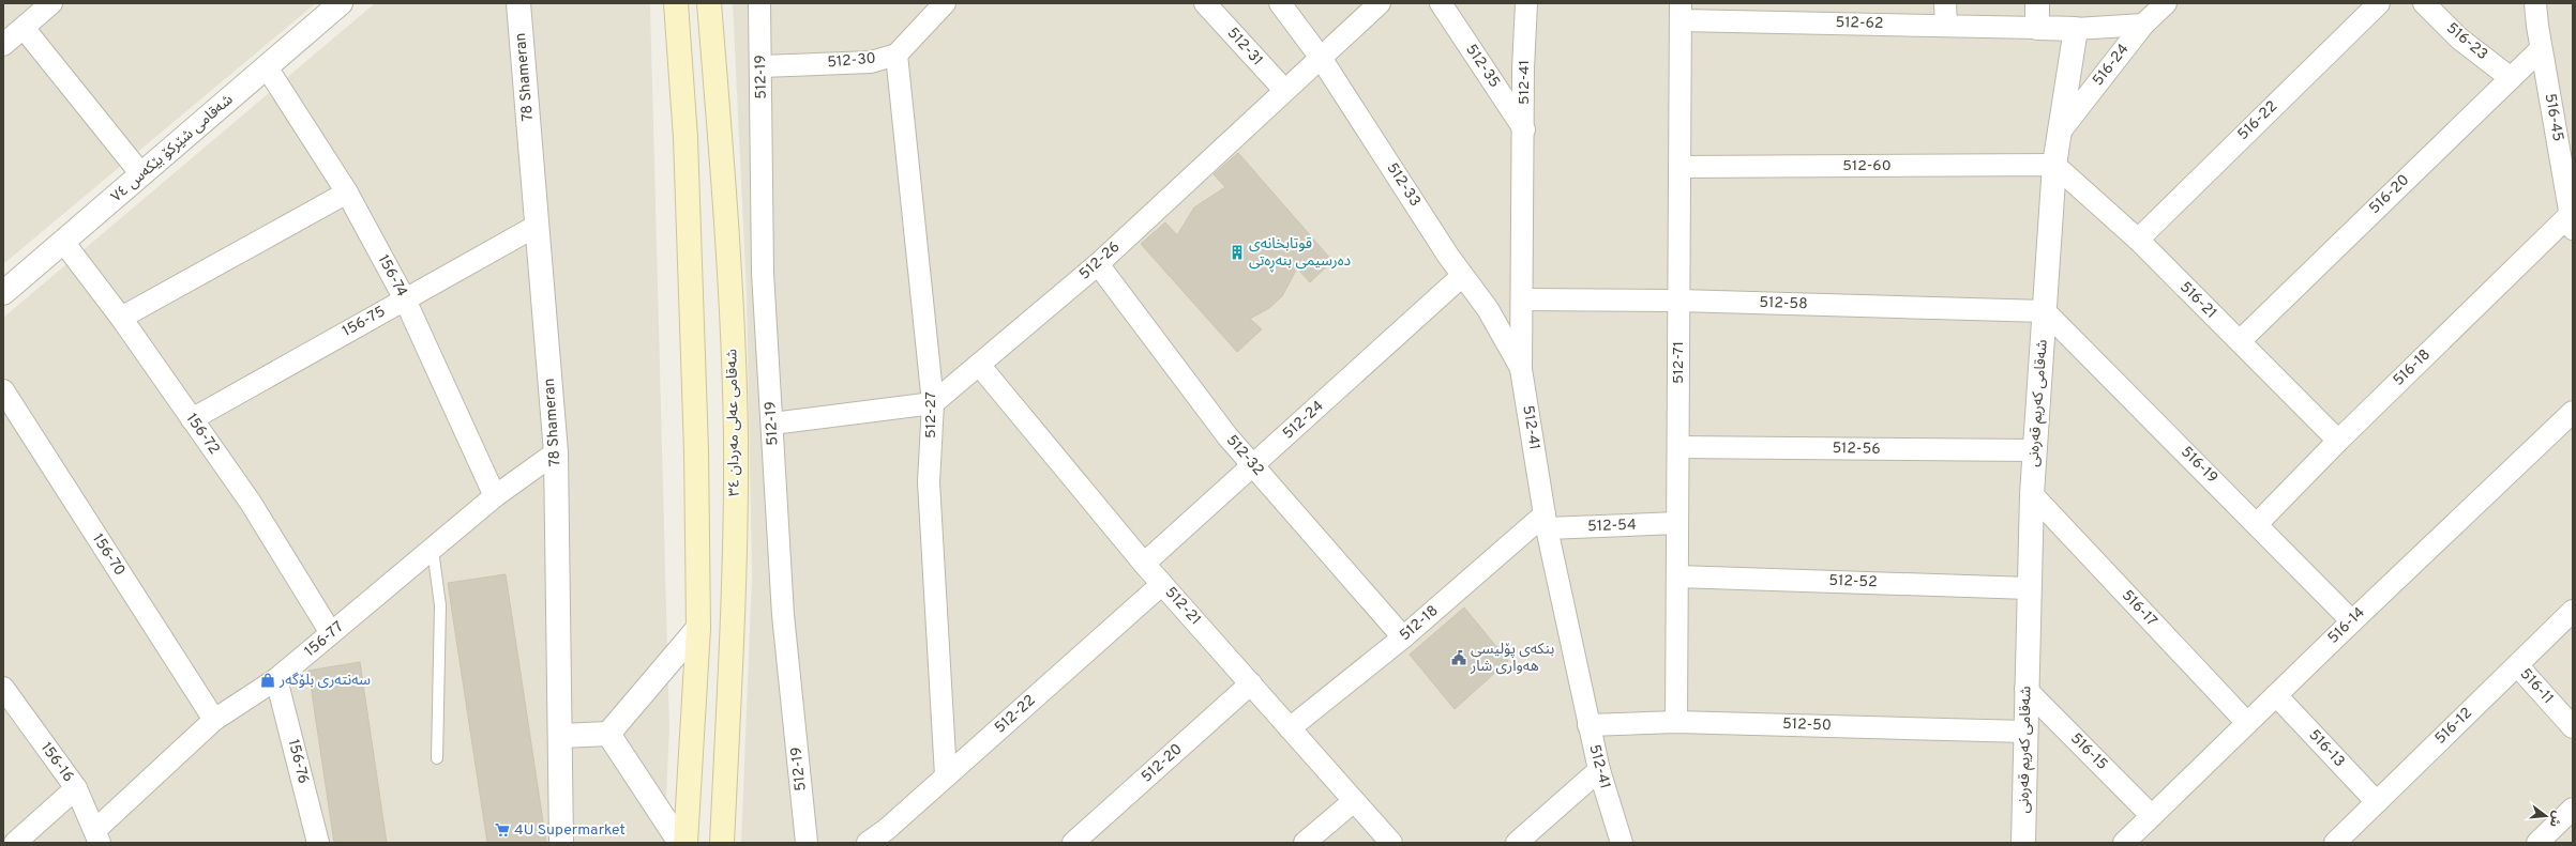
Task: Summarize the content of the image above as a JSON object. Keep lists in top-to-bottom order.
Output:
{
  "streets": {
    "main road": ["شەقامی عەلی مەردان ٣٤"],
    "street": [
      "512-62",
      "516-23",
      "512-31",
      "512-30",
      "516-24",
      "512-35",
      "78 Shameran",
      "512-19",
      "512-41",
      "516-45",
      "516-22",
      "شەقامی شێرکۆ بێکەس ٧٤",
      "512-60",
      "512-33",
      "516-20",
      "512-26",
      "156-74",
      "516-21",
      "512-58",
      "156-75",
      "512-71",
      "516-18",
      "شەقامی کەریم قەرەنی",
      "512-27",
      "512-24",
      "156-72",
      "512-56",
      "512-32",
      "516-19",
      "512-54",
      "156-70",
      "512-52",
      "512-21",
      "516-17",
      "512-18",
      "516-14",
      "156-77",
      "516-11",
      "512-22",
      "512-50",
      "516-12",
      "516-13",
      "516-15",
      "156-76",
      "156-16",
      "512-20"
    ]
  },
  "crossings": [
    ["512-62", "512-71"],
    ["516-23", "516-20"],
    ["512-31", "512-26"],
    ["512-30", "512-19"],
    ["512-30", "512-27"],
    ["516-24", "شەقامی کەریم قەرەنی"],
    ["512-35", "512-41"],
    ["78 Shameran", "156-75"],
    ["78 Shameran", "156-77"],
    ["512-41", "512-33"],
    ["512-41", "512-58"],
    ["512-41", "512-54"],
    ["512-41", "512-18"],
    ["512-41", "512-50"],
    ["516-45", "516-20"],
    ["516-45", "516-18"],
    ["516-22", "516-21"],
    ["شەقامی شێرکۆ بێکەس ٧٤", "156-74"],
    ["شەقامی شێرکۆ بێکەس ٧٤", "156-72"],
    ["512-60", "516-21"],
    ["512-60", "512-71"],
    ["512-60", "شەقامی کەریم قەرەنی"],
    ["512-33", "512-26"],
    ["512-33", "512-24"],
    ["516-20", "516-21"],
    ["512-26", "512-27"],
    ["512-26", "512-32"],
    ["512-26", "512-21"],
    ["156-74", "156-75"],
    ["156-74", "156-77"],
    ["516-21", "516-18"],
    ["516-21", "شەقامی کەریم قەرەنی"],
    ["512-58", "512-71"],
    ["512-58", "شەقامی کەریم قەرەنی"],
    ["512-58", "516-19"],
    ["156-75", "156-72"],
    ["512-71", "512-56"],
    ["512-71", "512-54"],
    ["512-71", "512-52"],
    ["512-71", "512-50"],
    ["516-18", "516-19"],
    ["شەقامی کەریم قەرەنی", "512-56"],
    ["شەقامی کەریم قەرەنی", "516-19"],
    ["شەقامی کەریم قەرەنی", "512-52"],
    ["شەقامی کەریم قەرەنی", "516-17"],
    ["شەقامی کەریم قەرەنی", "512-50"],
    ["شەقامی کەریم قەرەنی", "516-15"],
    ["512-27", "512-22"],
    ["512-24", "512-32"],
    ["512-24", "512-21"],
    ["156-72", "156-77"],
    ["512-32", "512-18"],
    ["516-19", "516-14"],
    ["512-54", "512-18"],
    ["156-70", "156-77"],
    ["512-21", "512-18"],
    ["512-21", "512-22"],
    ["512-21", "512-20"],
    ["516-17", "516-14"],
    ["516-14", "516-13"],
    ["516-14", "516-15"],
    ["156-77", "156-76"],
    ["156-77", "156-16"],
    ["516-11", "516-12"],
    ["516-12", "516-13"]
  ],
  "places": {
    "building": ["قوتابخانەی دەرسیمی بنەڕەتی"],
    "public building": ["بنکەی پۆلیسی هەواری شار"],
    "shop": ["سەنتەری بلۆگەر"],
    "supermarket": ["4U Supermarket"]
  },
  "north": "right"
}
